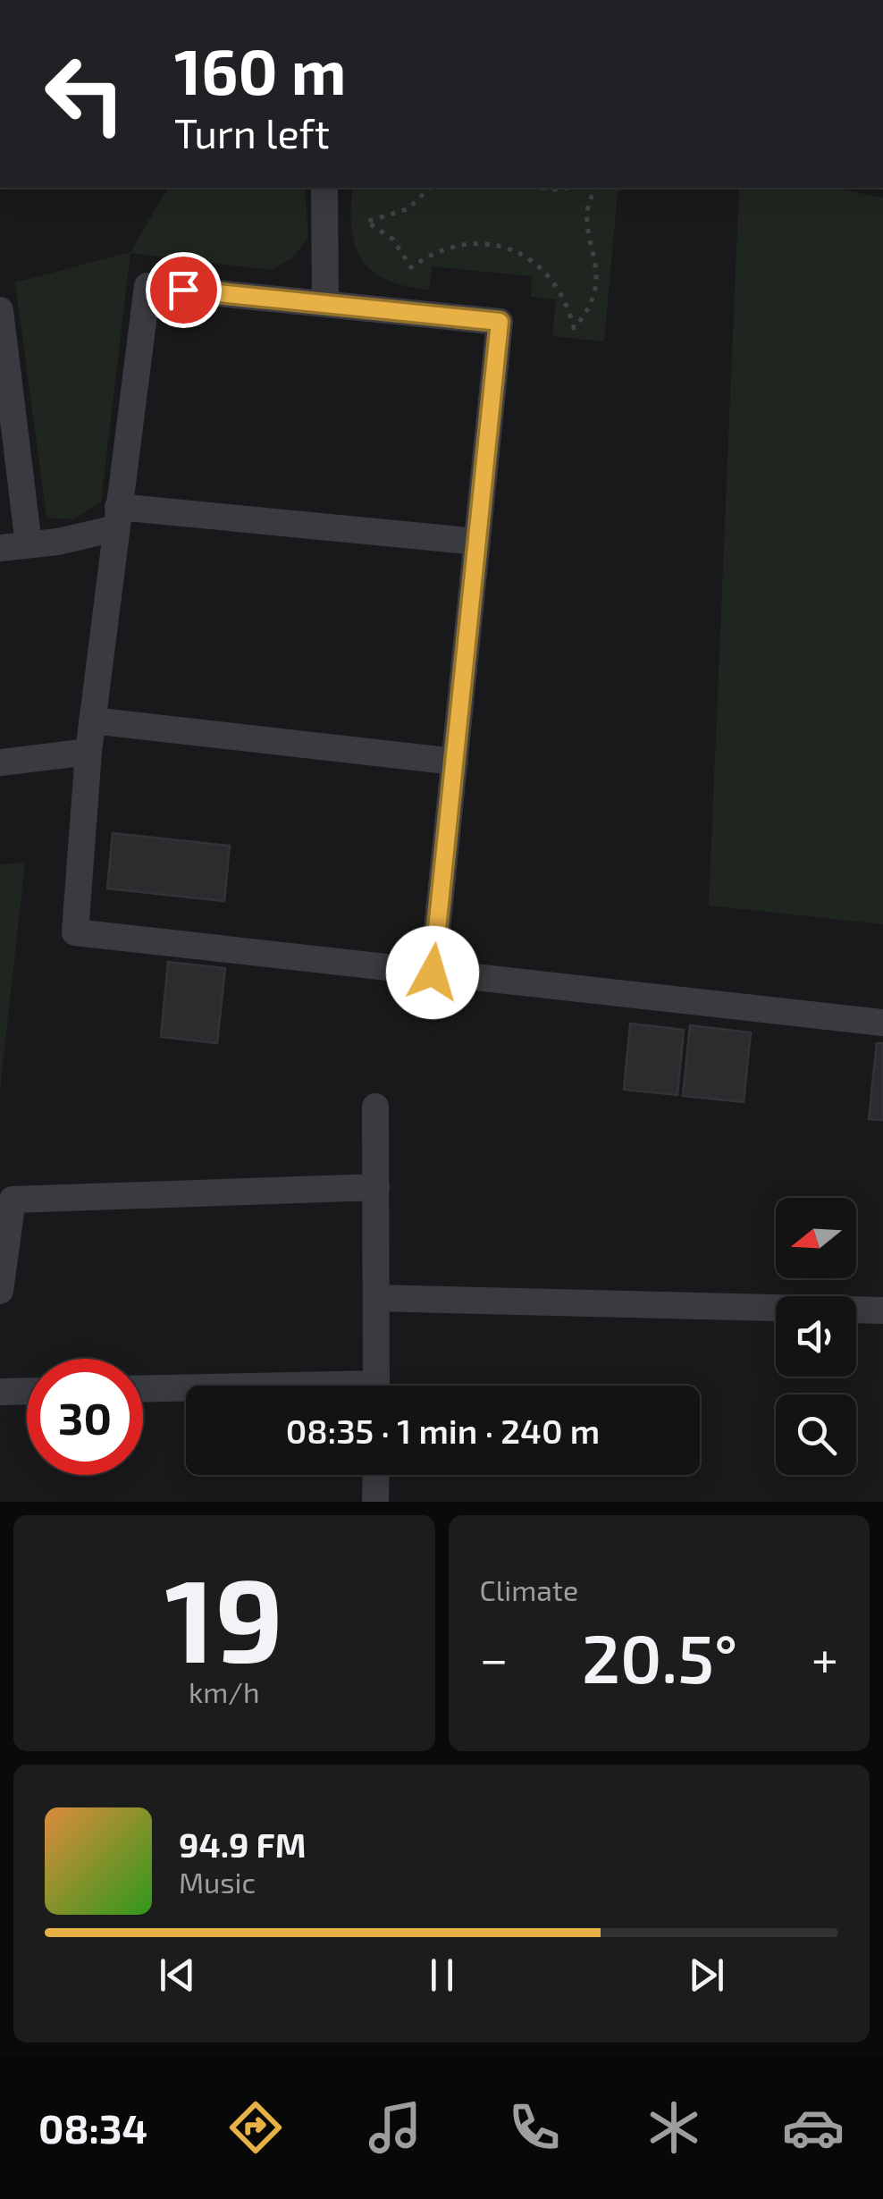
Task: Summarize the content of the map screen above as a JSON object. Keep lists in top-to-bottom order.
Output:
{
  "north": "left",
  "page": {
    "turn": ["160 m", "Turn left"],
    "limit": "30",
    "trip": "08:35 · 1 min · 240 m",
    "tile": [
      ["19", "km/h"],
      "Climate"
    ],
    "heat": ["−", "20.5°", "+"],
    "song": ["94.9 FM", "Music"],
    "tabs": "08:34"
  }
}
